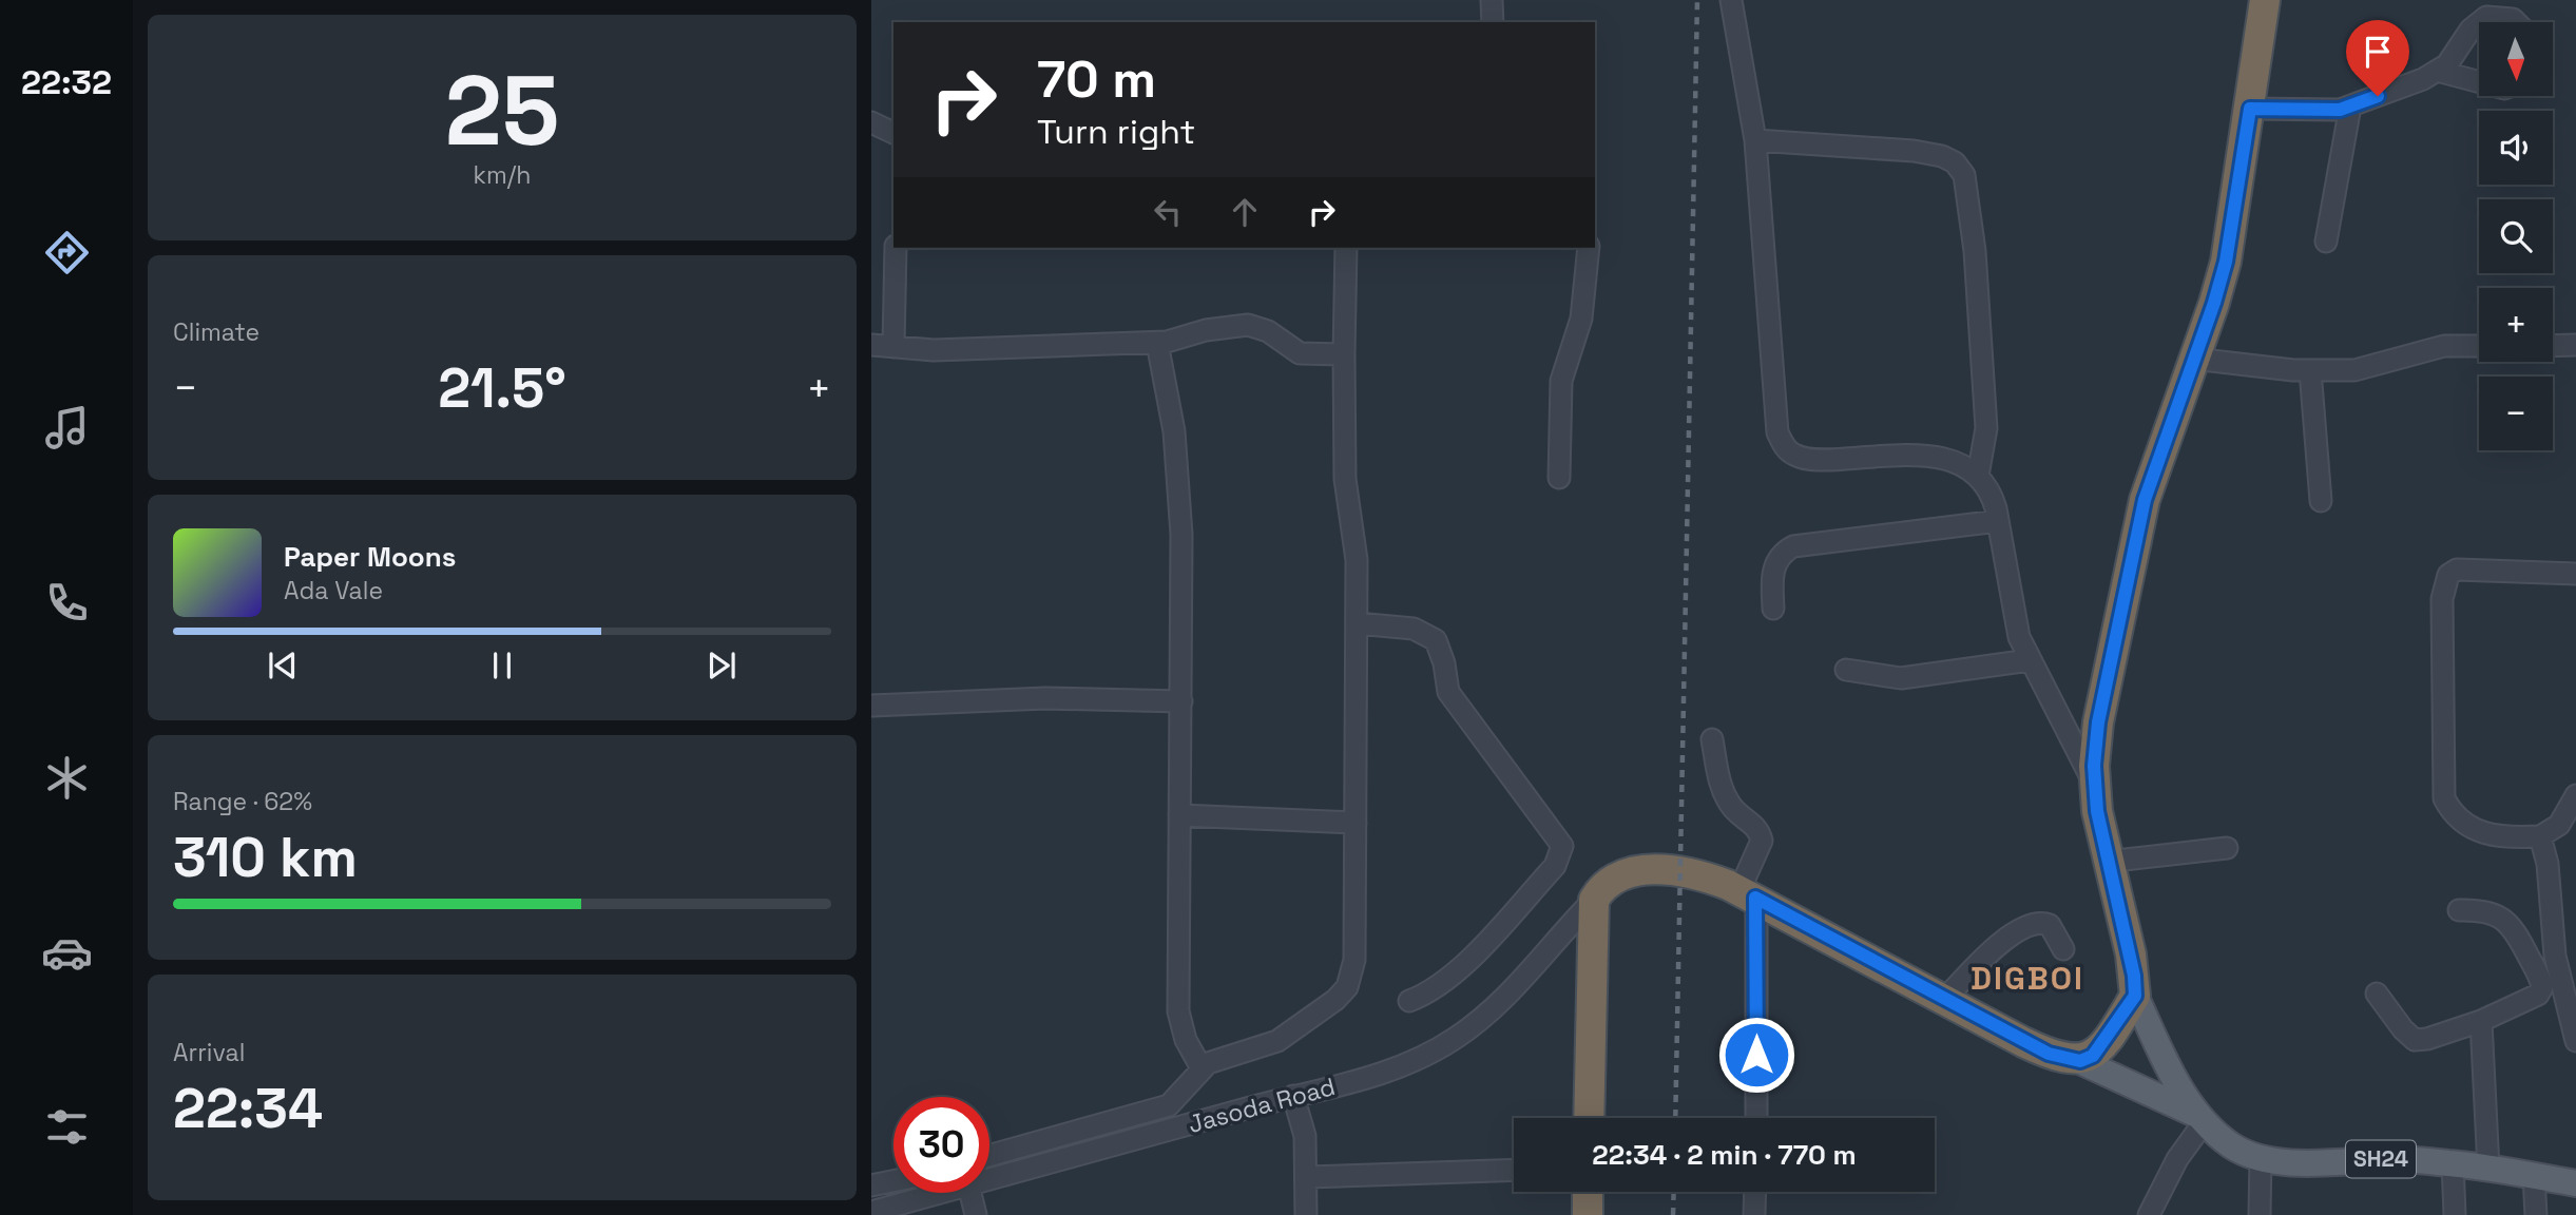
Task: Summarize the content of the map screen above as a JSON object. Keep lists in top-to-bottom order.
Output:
{
  "streets": {
    "main road": ["SH24"],
    "street": ["Jasoda Road"]
  },
  "districts": ["DIGBOI"],
  "north": "bottom",
  "page": {
    "tabs": "22:32",
    "tile": [
      ["25", "km/h"],
      "Climate",
      ["Range · 62%", "310 km"],
      ["Arrival", "22:34"]
    ],
    "map_buttons": ["+", "−"],
    "turn": ["70 m", "Turn right"],
    "heat": ["−", "21.5°", "+"],
    "song": ["Paper Moons", "Ada Vale"],
    "limit": "30",
    "trip": "22:34 · 2 min · 770 m"
  }
}
